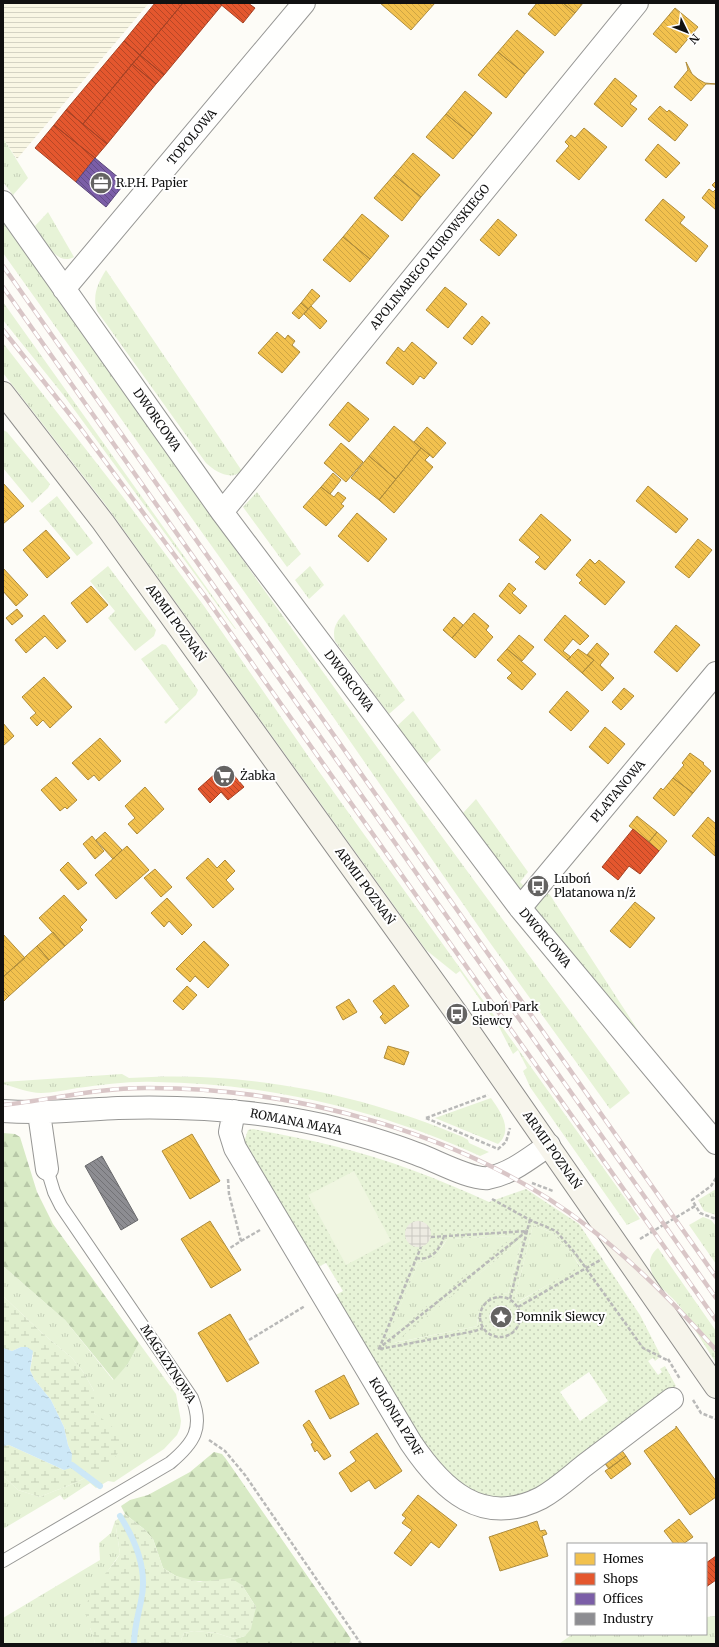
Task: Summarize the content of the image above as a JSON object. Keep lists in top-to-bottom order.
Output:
{
  "streets": {
    "main road": ["ARMII POZNAŃ"],
    "street": [
      "TOPOLOWA",
      "APOLINAREGO KUROWSKIEGO",
      "DWORCOWA",
      "PLATANOWA",
      "ROMANA MAYA",
      "MAGAZYNOWA",
      "KOLONIA PZNF"
    ]
  },
  "crossings": [
    ["TOPOLOWA", "DWORCOWA"],
    ["APOLINAREGO KUROWSKIEGO", "DWORCOWA"],
    ["DWORCOWA", "PLATANOWA"],
    ["ARMII POZNAŃ", "ROMANA MAYA"],
    ["ROMANA MAYA", "MAGAZYNOWA"],
    ["ROMANA MAYA", "KOLONIA PZNF"]
  ],
  "places": {
    "office": ["R.P.H. Papier"],
    "supermarket": ["Żabka"],
    "bus stop": ["Luboń Platanowa n/ż", "Luboń Park Siewcy"],
    "place": ["Pomnik Siewcy"]
  },
  "legend": [
    "Homes",
    "Shops",
    "Offices",
    "Industry"
  ],
  "north": "bottom right"
}
